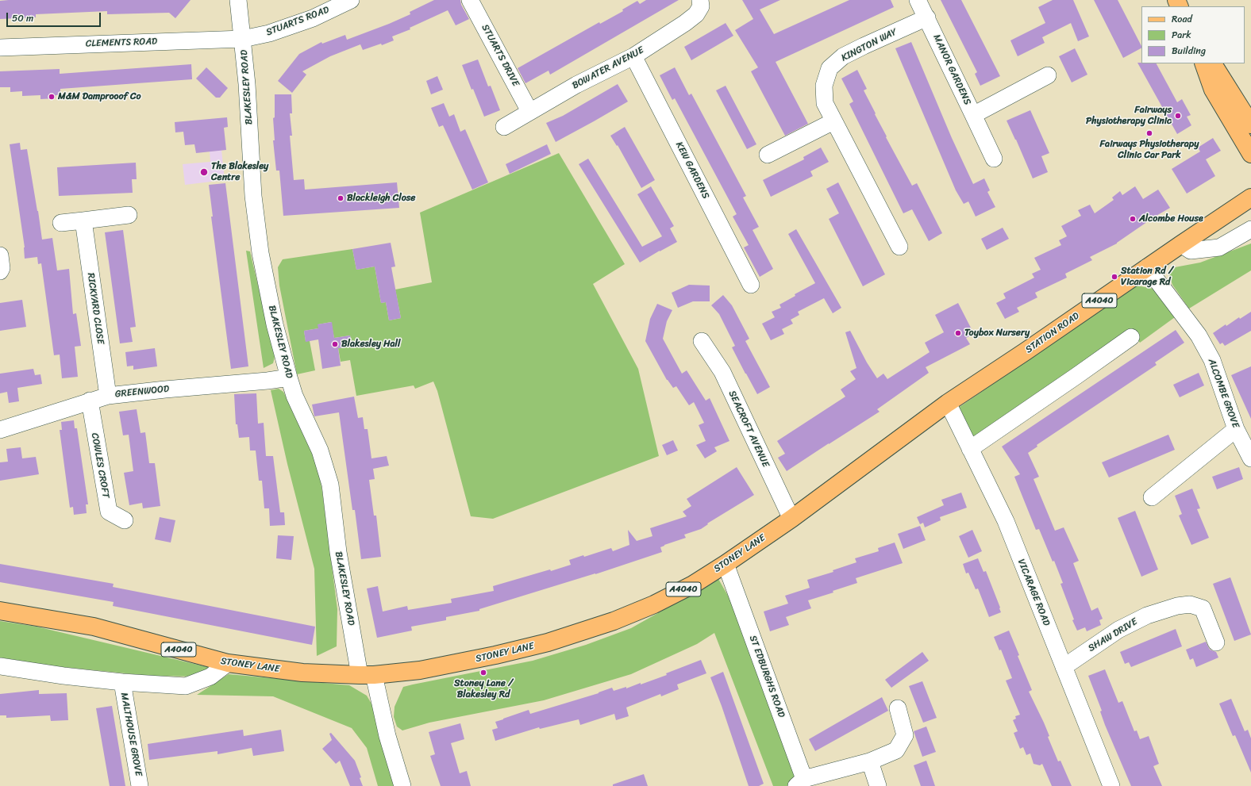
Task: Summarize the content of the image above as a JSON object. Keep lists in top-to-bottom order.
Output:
{
  "streets": {
    "main road": ["A4040", "STATION ROAD", "STONEY LANE"],
    "street": [
      "STUARTS ROAD",
      "CLEMENTS ROAD",
      "KINGTON WAY",
      "STUARTS DRIVE",
      "BOWATER AVENUE",
      "MANOR GARDENS",
      "BLAKESLEY ROAD",
      "KEW GARDENS",
      "RICKYARD CLOSE",
      "GREENWOOD",
      "ALCOMBE GROVE",
      "SEACROFT AVENUE",
      "COWLES CROFT",
      "VICARAGE ROAD",
      "SHAW DRIVE",
      "ST EDBURGHS ROAD",
      "MALTHOUSE GROVE"
    ]
  },
  "crossings": [
    ["STUARTS ROAD", "CLEMENTS ROAD"],
    ["STUARTS ROAD", "BLAKESLEY ROAD"],
    ["CLEMENTS ROAD", "BLAKESLEY ROAD"],
    ["KINGTON WAY", "MANOR GARDENS"],
    ["STUARTS DRIVE", "BOWATER AVENUE"],
    ["BOWATER AVENUE", "KEW GARDENS"],
    ["BLAKESLEY ROAD", "GREENWOOD"],
    ["BLAKESLEY ROAD", "STONEY LANE"],
    ["RICKYARD CLOSE", "GREENWOOD"],
    ["STATION ROAD", "ALCOMBE GROVE"],
    ["STATION ROAD", "STONEY LANE"],
    ["STATION ROAD", "VICARAGE ROAD"],
    ["GREENWOOD", "COWLES CROFT"],
    ["SEACROFT AVENUE", "STONEY LANE"],
    ["STONEY LANE", "VICARAGE ROAD"],
    ["STONEY LANE", "ST EDBURGHS ROAD"],
    ["VICARAGE ROAD", "SHAW DRIVE"]
  ],
  "places": [
    "M&M Damprooof Co",
    "Fairways Physiotherapy Clinic",
    "Fairways Physiotherapy Clinic Car Park",
    "The Blakesley Centre",
    "Blackleigh Close",
    "Alcombe House",
    "Station Rd / Vicarage Rd",
    "Toybox Nursery",
    "Blakesley Hall",
    "Stoney Lane / Blakesley Rd"
  ],
  "legend": ["Road", "Park", "Building"],
  "scale_bar": "50 m"
}
